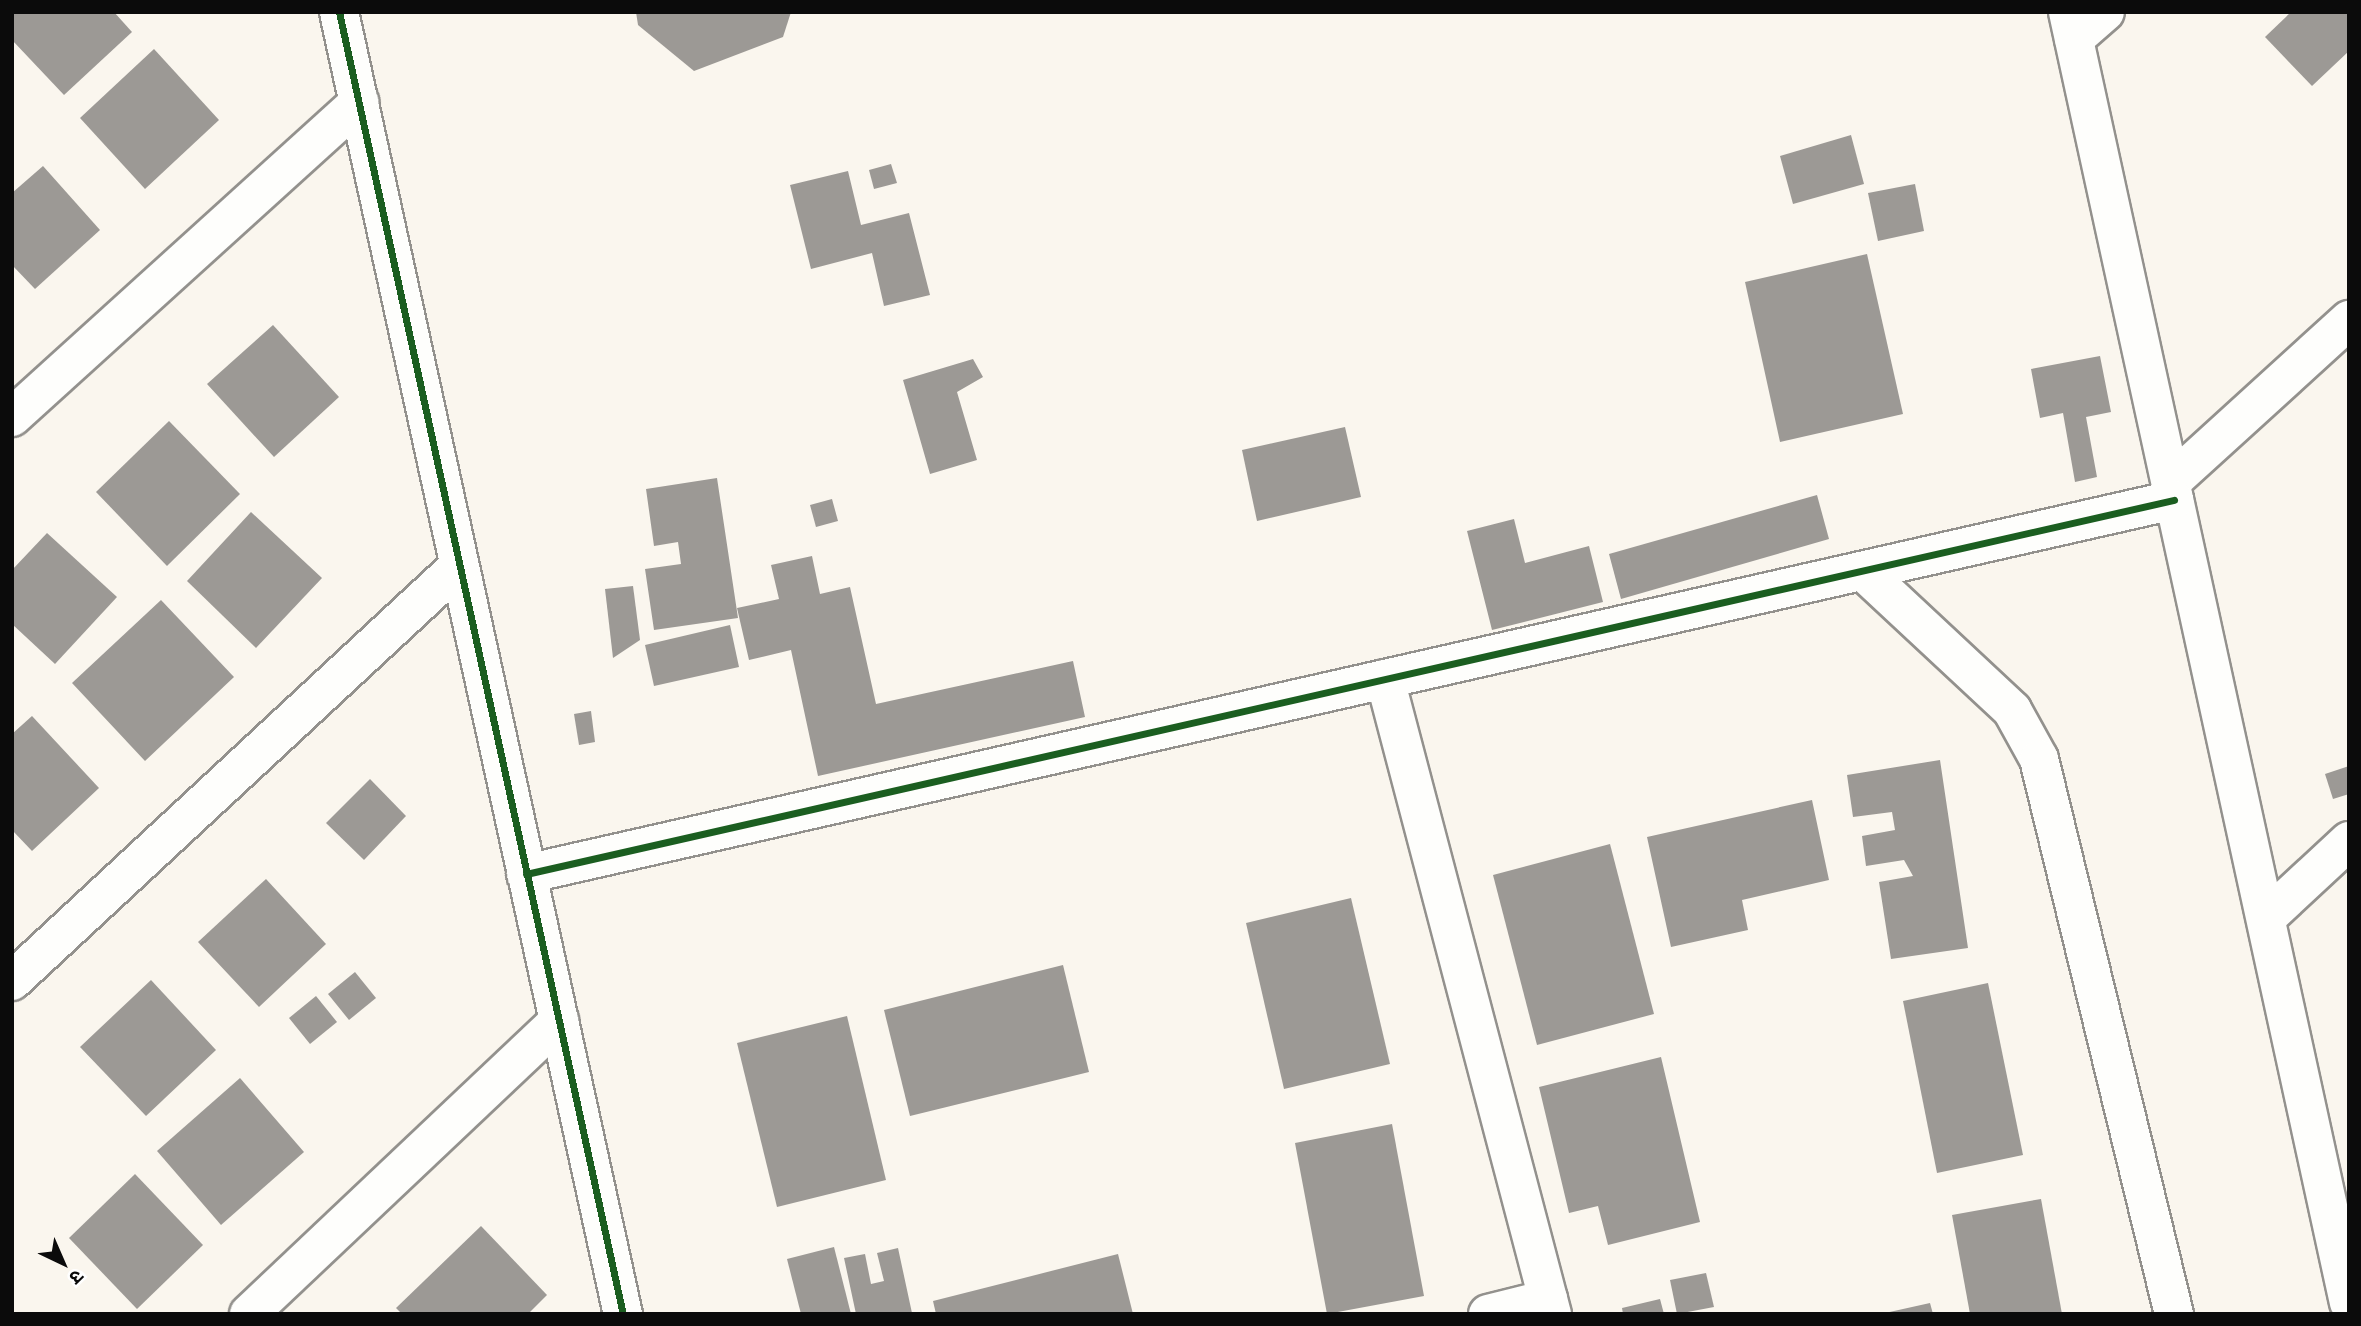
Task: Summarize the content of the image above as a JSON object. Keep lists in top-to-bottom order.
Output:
{
  "north": "bottom right"
}
